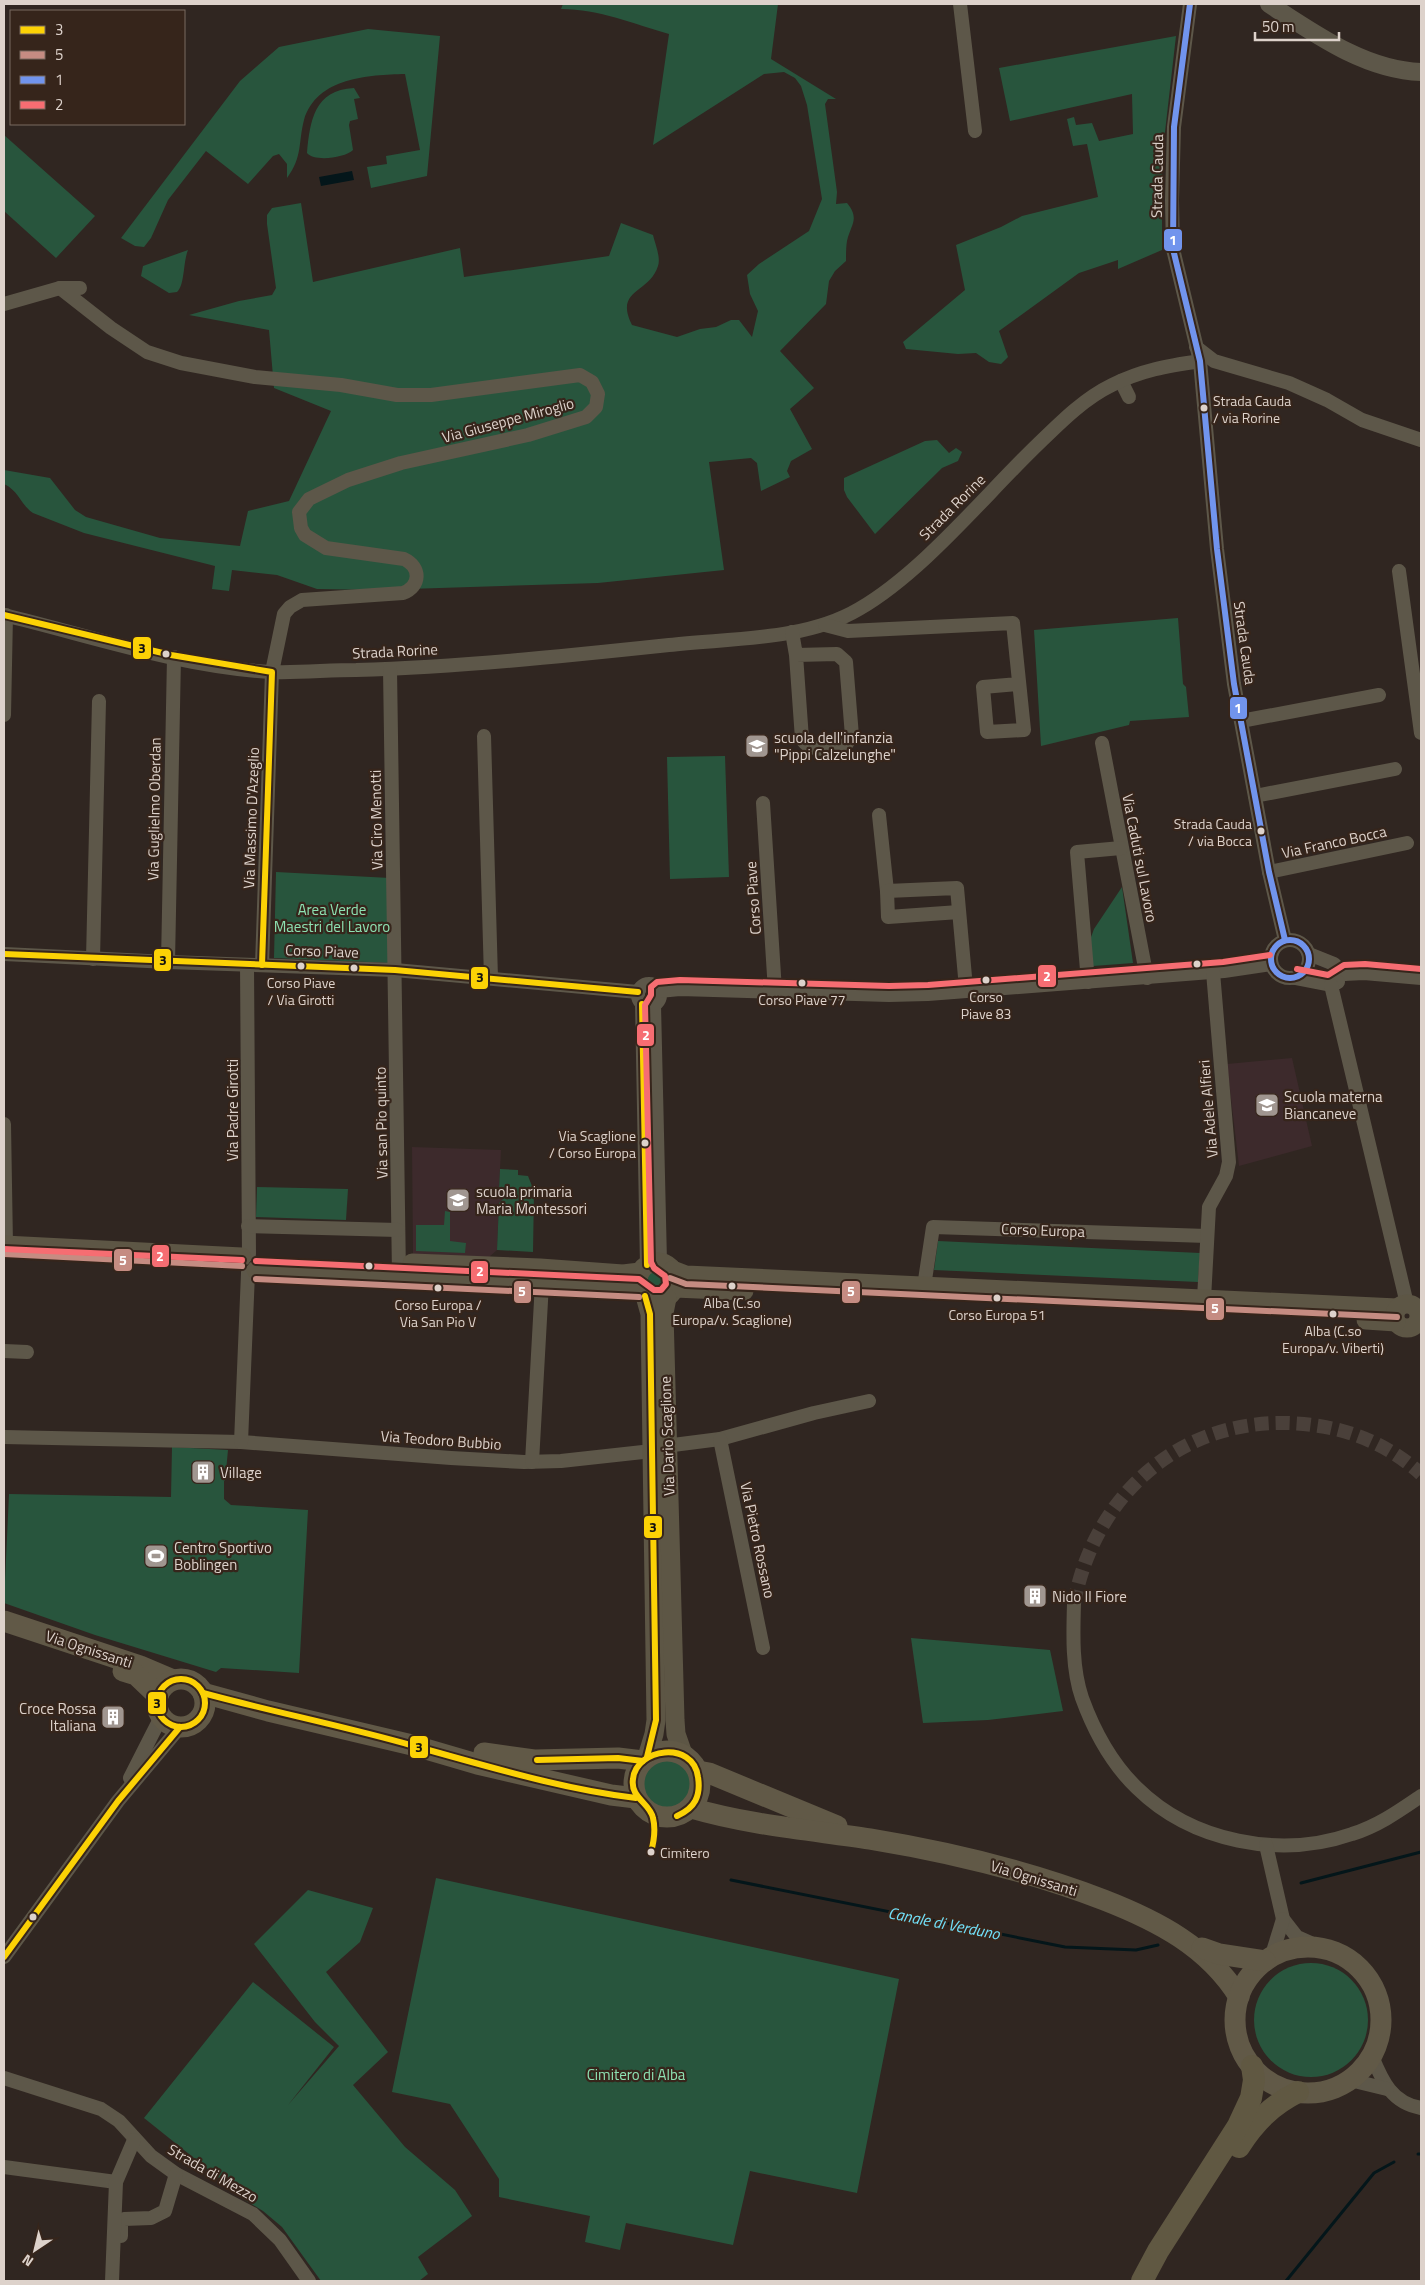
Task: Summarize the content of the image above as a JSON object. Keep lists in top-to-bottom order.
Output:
{
  "streets": {
    "main road": ["Via Dario Scaglione", "Via Ognissanti"],
    "street": [
      "Strada Cauda",
      "Via Giuseppe Miroglio",
      "Strada Rorine",
      "Via Guglielmo Oberdan",
      "Via Massimo D'Azeglio",
      "Via Ciro Menotti",
      "Via Franco Bocca",
      "Via Caduti sul Lavoro",
      "Corso Piave",
      "Via Adele Alfieri",
      "Via Padre Girotti",
      "Via san Pio quinto",
      "Corso Europa",
      "Via Teodoro Bubbio",
      "Via Pietro Rossano",
      "Strada di Mezzo"
    ]
  },
  "crossings": [
    ["Strada Cauda", "Strada Rorine"],
    ["Strada Cauda", "Via Franco Bocca"],
    ["Strada Cauda", "Corso Piave"],
    ["Via Giuseppe Miroglio", "Strada Rorine"],
    ["Via Giuseppe Miroglio", "Via Massimo D'Azeglio"],
    ["Strada Rorine", "Via Guglielmo Oberdan"],
    ["Strada Rorine", "Via Massimo D'Azeglio"],
    ["Strada Rorine", "Via Ciro Menotti"],
    ["Via Guglielmo Oberdan", "Corso Piave"],
    ["Via Massimo D'Azeglio", "Corso Piave"],
    ["Via Ciro Menotti", "Corso Piave"],
    ["Via Ciro Menotti", "Via san Pio quinto"],
    ["Via Caduti sul Lavoro", "Corso Piave"],
    ["Corso Piave", "Via Adele Alfieri"],
    ["Corso Piave", "Via Padre Girotti"],
    ["Corso Piave", "Via san Pio quinto"],
    ["Corso Piave", "Via Dario Scaglione"],
    ["Via Adele Alfieri", "Corso Europa"],
    ["Via Padre Girotti", "Via Teodoro Bubbio"],
    ["Via Dario Scaglione", "Via Teodoro Bubbio"],
    ["Via Dario Scaglione", "Via Ognissanti"],
    ["Via Teodoro Bubbio", "Via Pietro Rossano"]
  ],
  "water": ["Canale di Verduno"],
  "parks": ["Area Verde Maestri del Lavoro", "Cimitero di Alba"],
  "places": {
    "other": [
      "Strada Cauda / via Rorine",
      "Strada Cauda / via Bocca",
      "Corso Piave / Via Girotti",
      "Corso Piave 83",
      "Corso Piave 77",
      "Via Scaglione / Corso Europa",
      "Alba (C.so Europa/v. Scaglione)",
      "Corso Europa / Via San Pio V",
      "Corso Europa 51",
      "Alba (C.so Europa/v. Viberti)",
      "Cimitero"
    ],
    "school or university": ["scuola dell'infanzia \"Pippi Calzelunghe\"", "Scuola materna Biancaneve", "scuola primaria Maria Montessori"],
    "building": ["Village", "Nido Il Fiore", "Croce Rossa Italiana"],
    "sports": ["Centro Sportivo Boblingen"]
  },
  "lines": [
    "transit line 1",
    "transit line 3",
    "transit line 2",
    "transit line 5"
  ],
  "legend": [
    "3",
    "5",
    "1",
    "2"
  ],
  "scale_bar": "50 m",
  "north": "bottom left"
}
